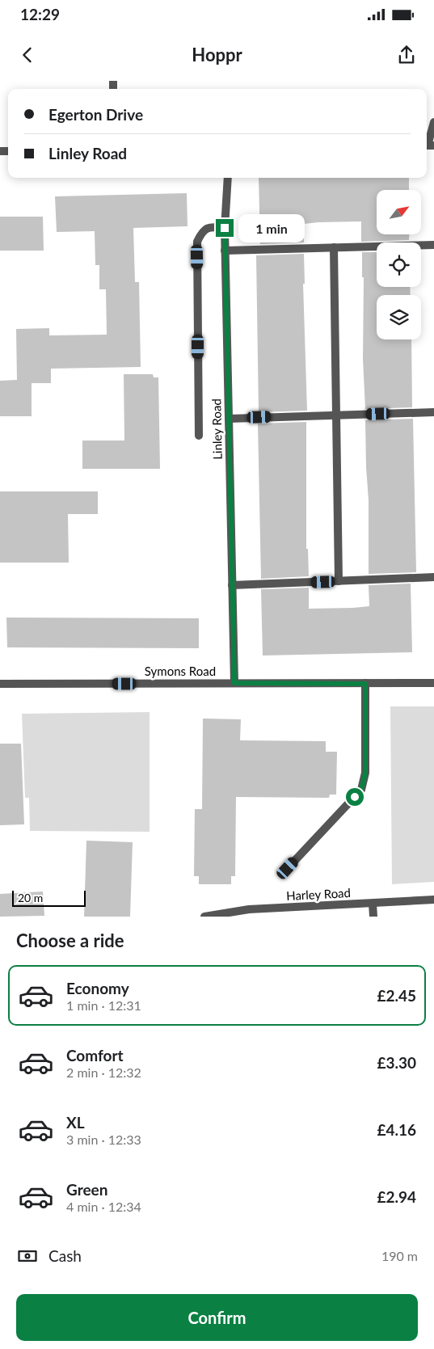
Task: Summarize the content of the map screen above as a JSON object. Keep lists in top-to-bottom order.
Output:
{
  "streets": {
    "street": ["Linley Road", "Symons Road", "Harley Road"]
  },
  "crossings": [
    ["Linley Road", "Symons Road"]
  ],
  "scale_bar": "20 m",
  "north": "top right",
  "page": {
    "status": "12:29",
    "header": "Hoppr",
    "banner": ["Egerton Drive", "Linley Road"],
    "bubble": "1 min",
    "scale": "20 m",
    "heading": "Choose a ride",
    "list": [
      {
        "name": "Economy",
        "note": "1 min · 12:31",
        "value": "£2.45"
      },
      {
        "name": "Comfort",
        "note": "2 min · 12:32",
        "value": "£3.30"
      },
      {
        "name": "XL",
        "note": "3 min · 12:33",
        "value": "£4.16"
      },
      {
        "name": "Green",
        "note": "4 min · 12:34",
        "value": "£2.94"
      }
    ],
    "pay": ["Cash", "190 m"],
    "buttons": "Confirm"
  }
}
